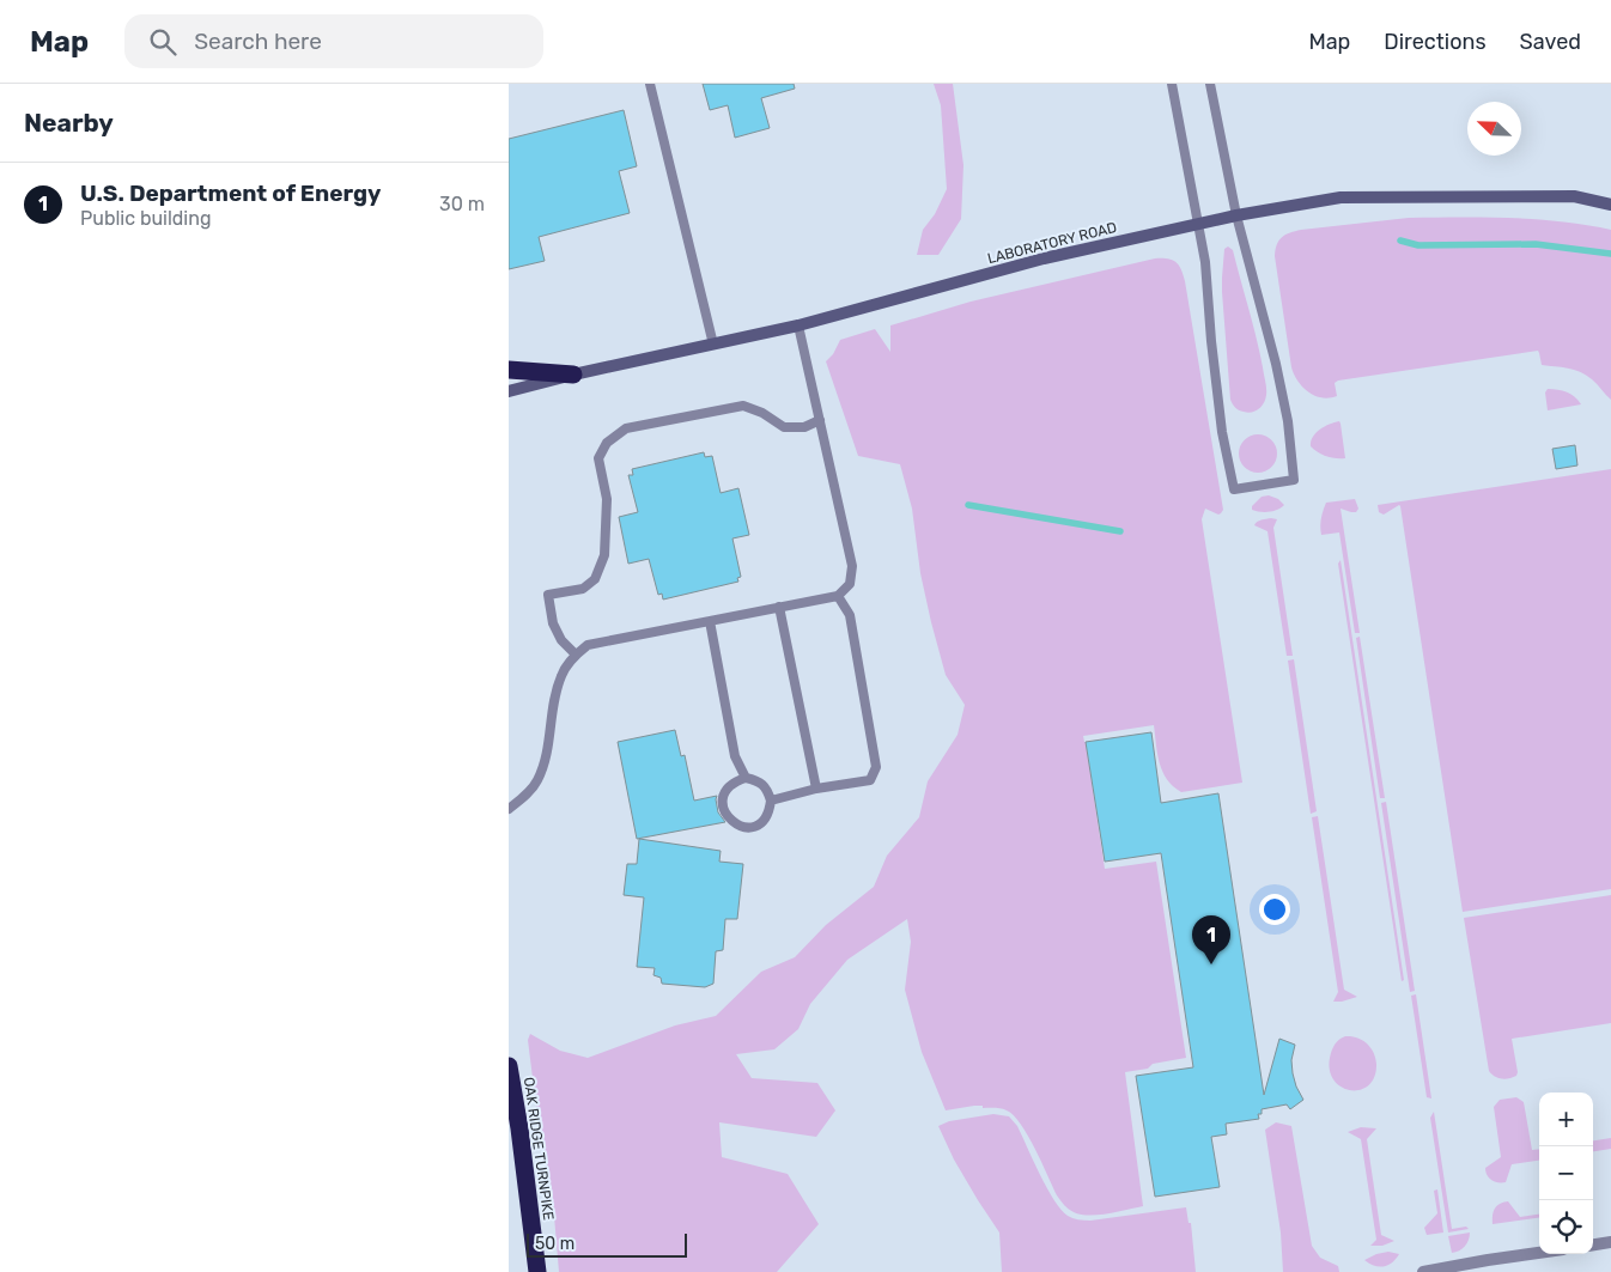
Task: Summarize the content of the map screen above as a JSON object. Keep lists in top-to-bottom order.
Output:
{
  "streets": {
    "highway": ["OAK RIDGE TURNPIKE"],
    "street": ["LABORATORY ROAD"]
  },
  "scale_bar": "50 m",
  "north": "top left",
  "page": {
    "header": "Map",
    "search": "Search here",
    "nav": ["Map", "Directions", "Saved"],
    "heading": "Nearby",
    "list": [
      {
        "mark": "1",
        "name": "U.S. Department of Energy",
        "note": "Public building",
        "value": "30 m"
      }
    ],
    "pins": "1",
    "map_buttons": ["+", "−"],
    "scale": "50 m"
  }
}
